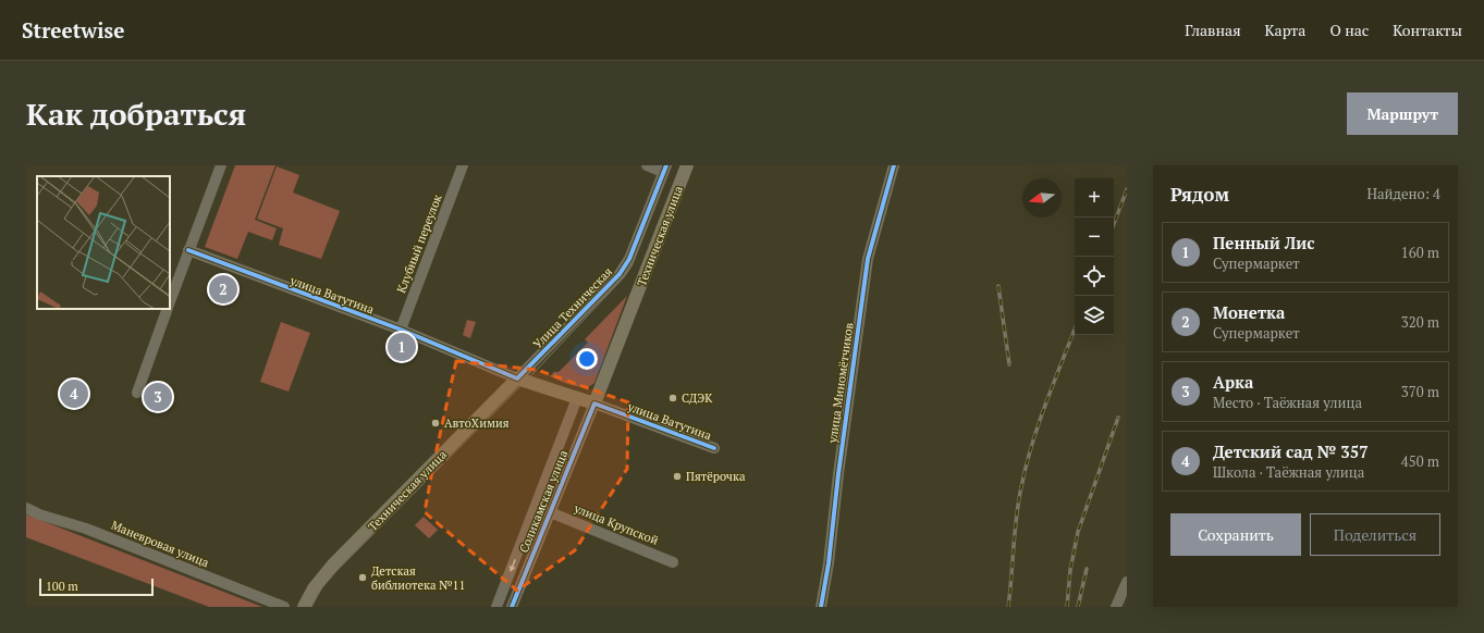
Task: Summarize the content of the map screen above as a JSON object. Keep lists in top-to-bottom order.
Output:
{
  "streets": {
    "main road": ["Техническая улица", "улица Ватутина"],
    "street": [
      "Клубный переулок",
      "Улица Техническая",
      "улица Миномётчиков",
      "Соликамская улица",
      "улица Крупской",
      "Маневровая улица"
    ]
  },
  "crossings": [
    ["Техническая улица", "улица Ватутина"],
    ["Техническая улица", "Улица Техническая"],
    ["Техническая улица", "Соликамская улица"],
    ["Клубный переулок", "улица Ватутина"],
    ["улица Ватутина", "Улица Техническая"],
    ["улица Ватутина", "Соликамская улица"],
    ["Соликамская улица", "улица Крупской"]
  ],
  "places": [
    "СДЭК",
    "АвтоХимия",
    "Пятёрочка",
    "Детская библиотека №11"
  ],
  "scale_bar": "100 m",
  "north": "left",
  "page": {
    "header": "Streetwise",
    "nav": [
      "Главная",
      "Карта",
      "О нас",
      "Контакты"
    ],
    "buttons": [
      "Маршрут",
      ["Сохранить", "Поделиться"]
    ],
    "title": "Как добраться",
    "heading": ["Рядом", "Найдено: 4"],
    "map_buttons": ["+", "−"],
    "list": [
      {
        "mark": "1",
        "name": "Пенный Лис",
        "note": "Супермаркет",
        "value": "160 m"
      },
      {
        "mark": "2",
        "name": "Монетка",
        "note": "Супермаркет",
        "value": "320 m"
      },
      {
        "mark": "3",
        "name": "Арка",
        "note": "Место · Таёжная улица",
        "value": "370 m"
      },
      {
        "mark": "4",
        "name": "Детский сад № 357",
        "note": "Школа · Таёжная улица",
        "value": "450 m"
      }
    ],
    "pins": [
      "2",
      "1",
      "4",
      "3"
    ],
    "scale": "100 m"
  }
}
